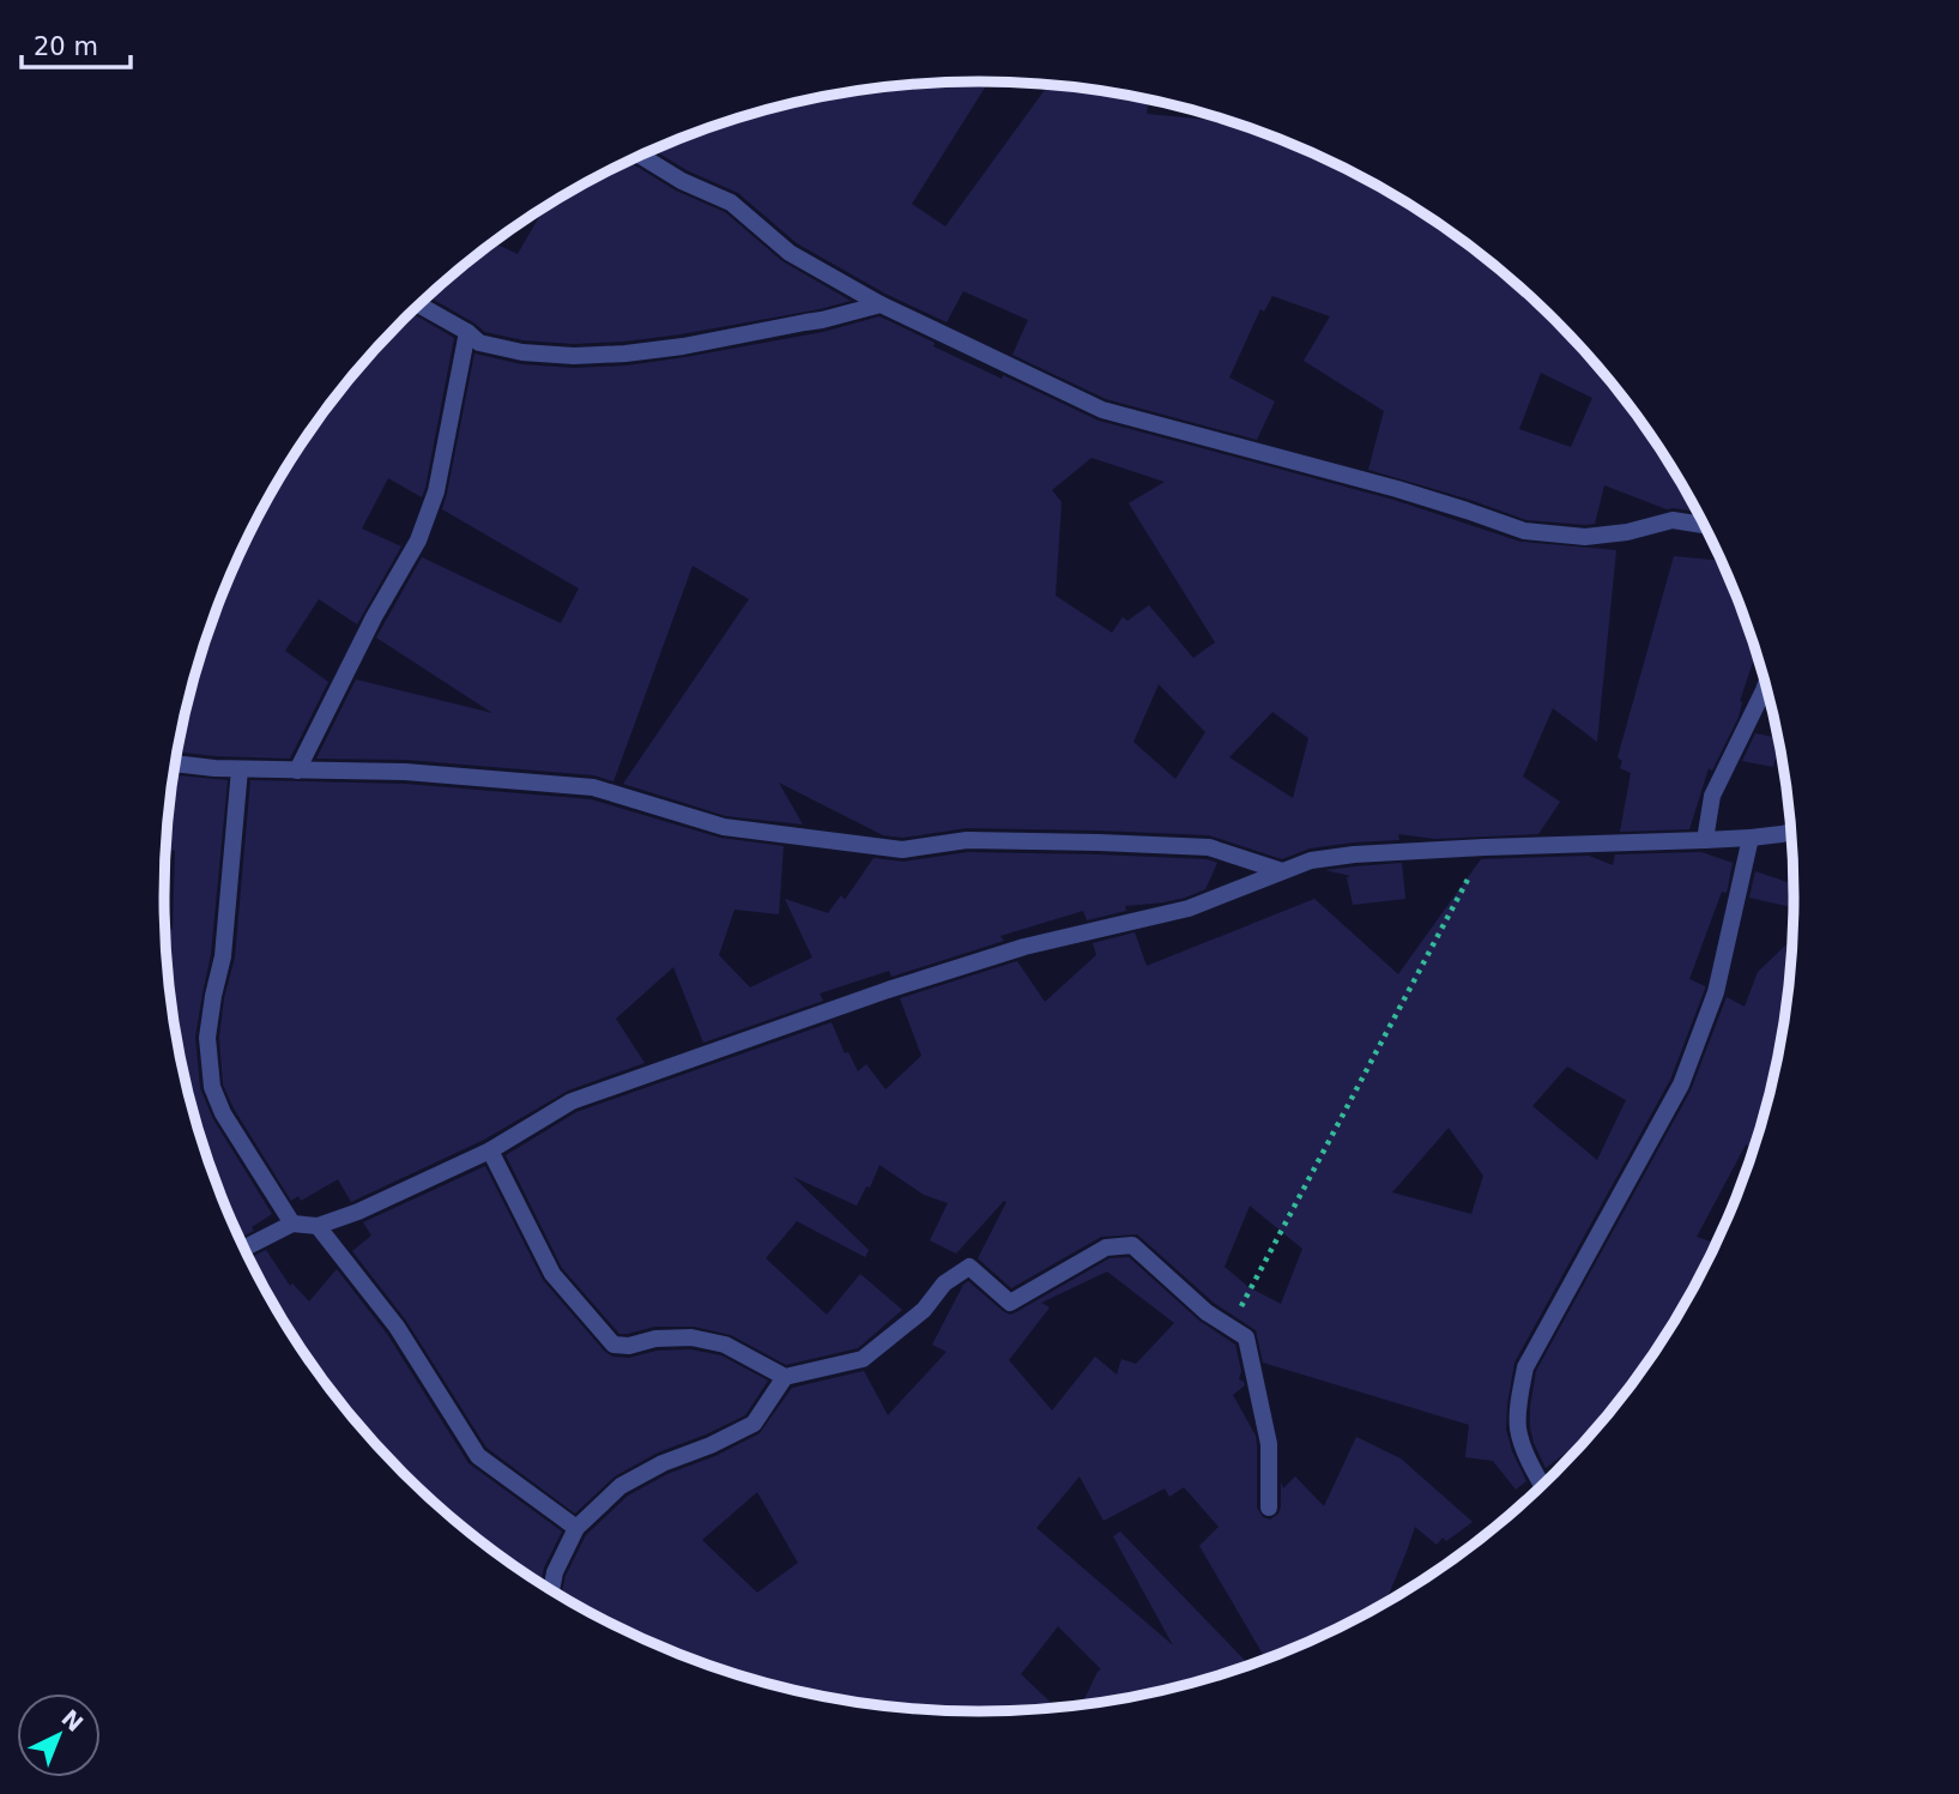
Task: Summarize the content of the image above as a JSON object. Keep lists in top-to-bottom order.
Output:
{
  "scale_bar": "20 m",
  "north": "top right"
}
